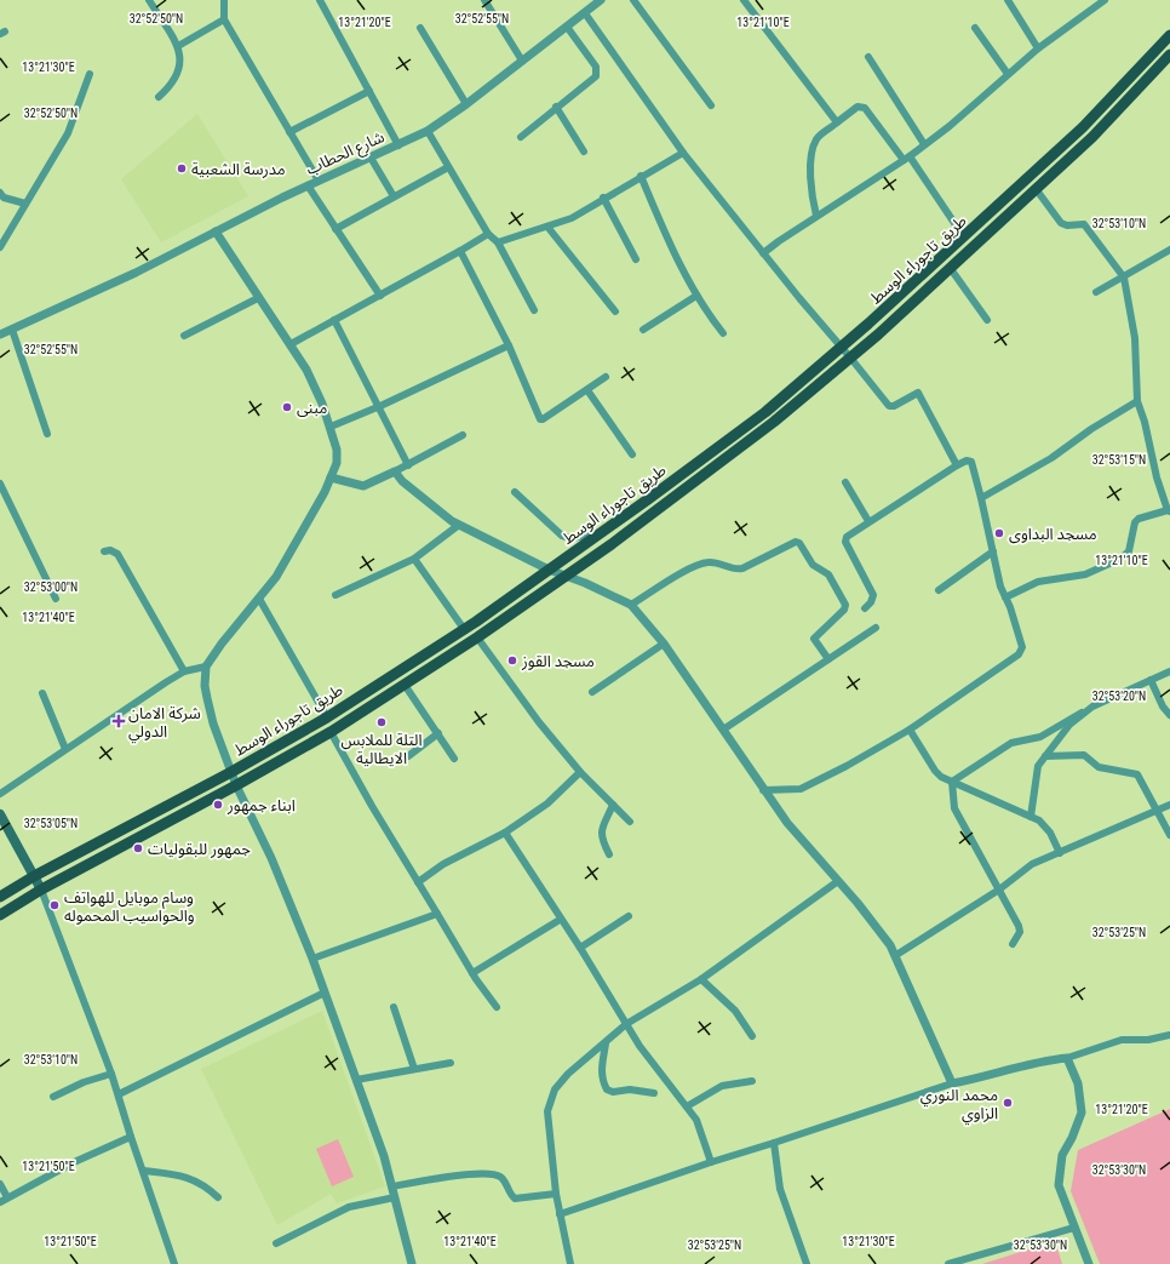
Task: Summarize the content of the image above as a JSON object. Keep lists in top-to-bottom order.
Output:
{
  "streets": {
    "main road": ["طريق تاجوراء الوسط"],
    "street": ["شارع الحطاب"]
  },
  "places": {
    "other": [
      "مدرسة الشعبية",
      "مبنى",
      "مسجد البداوى",
      "مسجد القوز",
      "التلة للملابس الايطالية",
      "ابناء جمهور",
      "جمهور للبقوليات",
      "وسام موبايل للهواتف والحواسيب المحموله",
      "محمد النوري الزاوي"
    ],
    "health": ["شركة الامان الدولي"]
  },
  "coordinates": [
    "32°52'50\"N",
    "32°52'55\"N",
    "13°21'20\"E",
    "13°21'10\"E",
    "13°21'30\"E",
    "32°53'10\"N",
    "32°53'15\"N",
    "32°53'00\"N",
    "13°21'40\"E",
    "32°53'20\"N",
    "32°53'05\"N",
    "32°53'25\"N",
    "13°21'50\"E",
    "32°53'30\"N"
  ]
}
